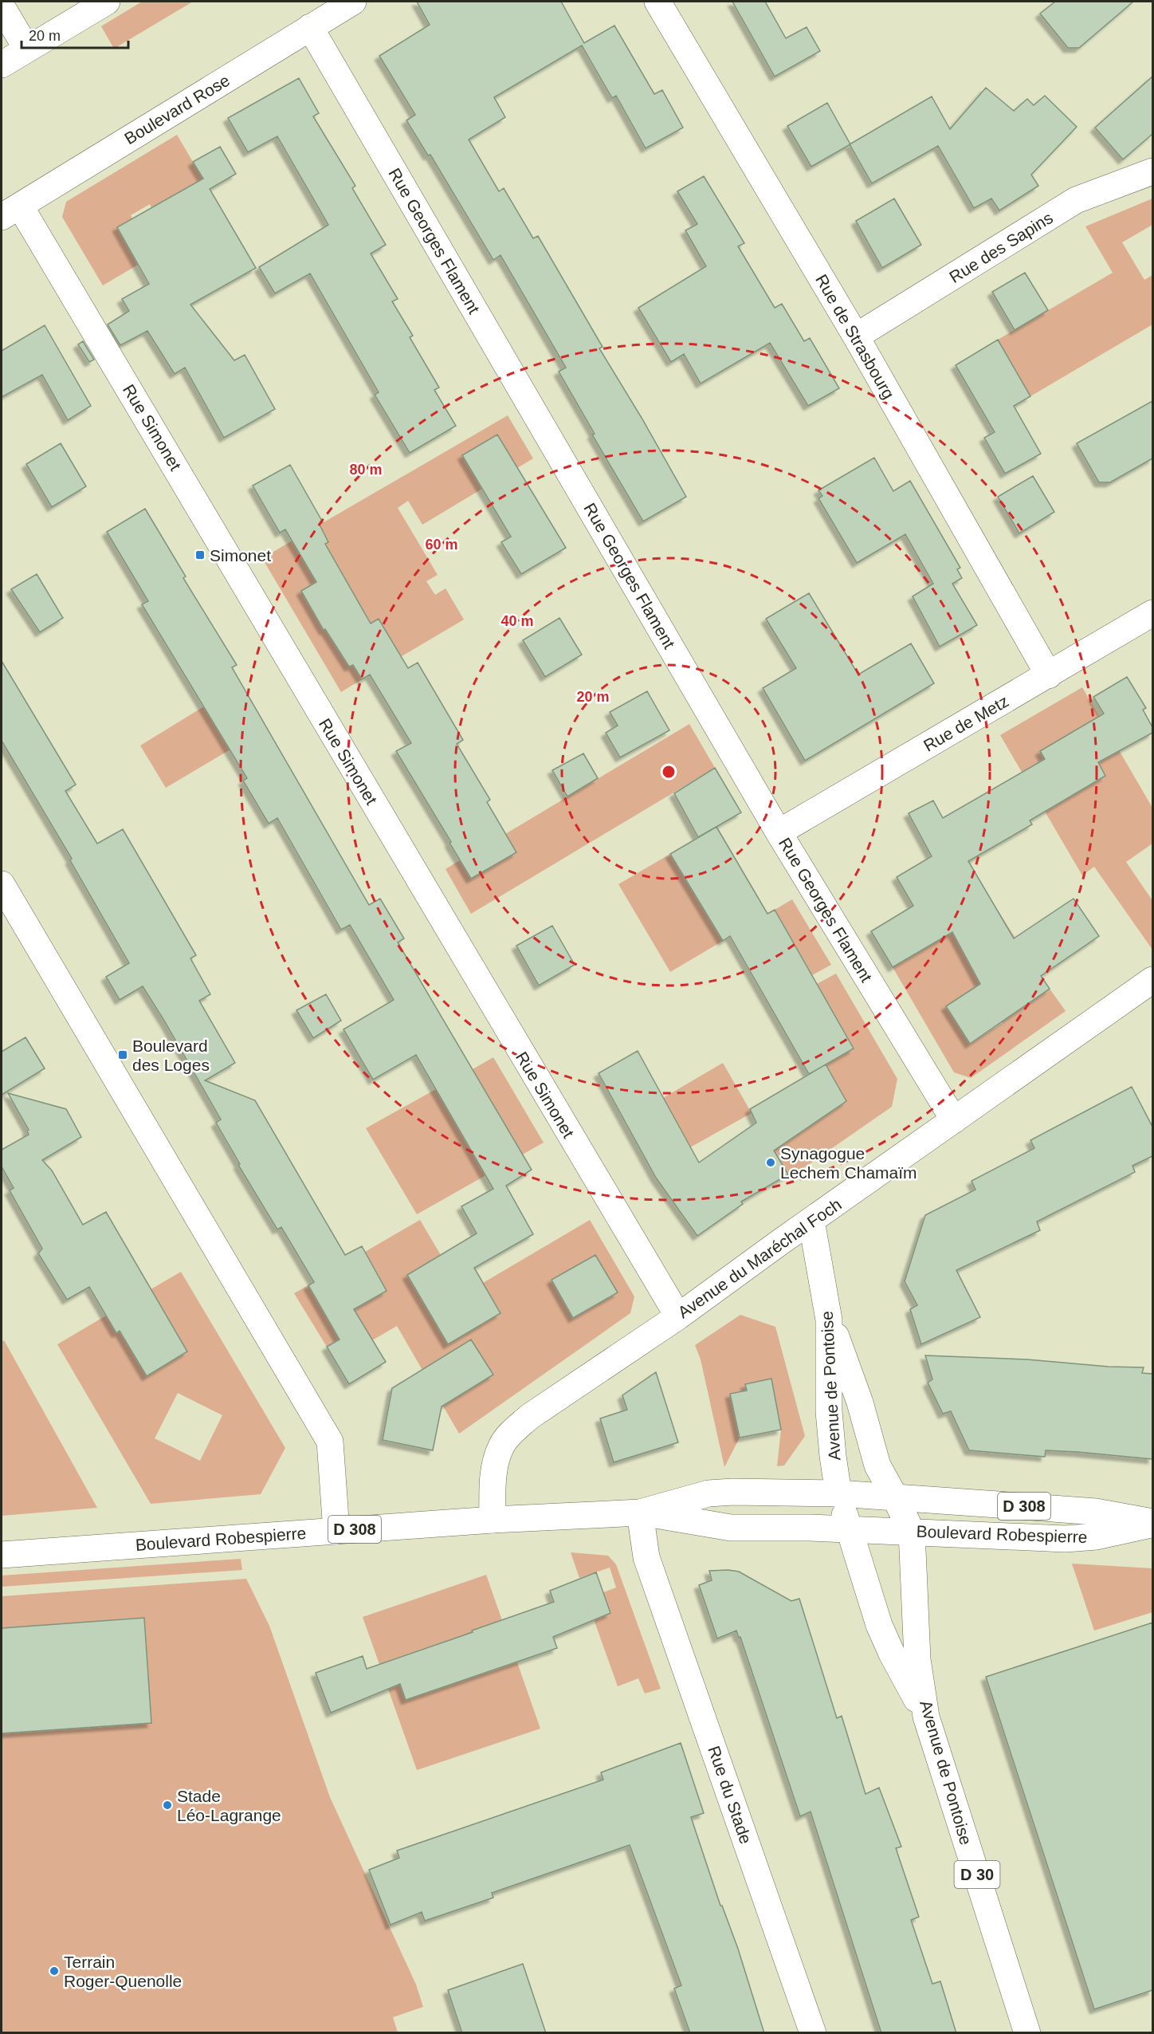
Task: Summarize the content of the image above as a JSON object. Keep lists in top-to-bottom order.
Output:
{
  "streets": {
    "street": [
      "Boulevard Rose",
      "Rue Georges Flament",
      "Rue des Sapins",
      "Rue de Strasbourg",
      "Rue Simonet",
      "Rue de Metz",
      "Avenue du Maréchal Foch",
      "Avenue de Pontoise",
      "D 308",
      "Boulevard Robespierre",
      "Rue du Stade",
      "D 30"
    ]
  },
  "crossings": [
    ["Boulevard Rose", "Rue Georges Flament"],
    ["Boulevard Rose", "Rue Simonet"],
    ["Rue Georges Flament", "Rue de Metz"],
    ["Rue Georges Flament", "Avenue du Maréchal Foch"],
    ["Rue des Sapins", "Rue de Strasbourg"],
    ["Rue de Strasbourg", "Rue de Metz"],
    ["Rue Simonet", "Avenue du Maréchal Foch"],
    ["Avenue du Maréchal Foch", "Avenue de Pontoise"],
    ["Avenue du Maréchal Foch", "Boulevard Robespierre"],
    ["Avenue de Pontoise", "Boulevard Robespierre"],
    ["Boulevard Robespierre", "Rue du Stade"]
  ],
  "places": {
    "transit": ["Simonet", "Boulevard des Loges"],
    "other": ["Synagogue Lechem Chamaïm", "Stade Léo-Lagrange", "Terrain Roger-Quenolle"]
  },
  "scale_bar": "20 m",
  "rings": [
    "80 m",
    "60 m",
    "40 m",
    "20 m"
  ]
}
